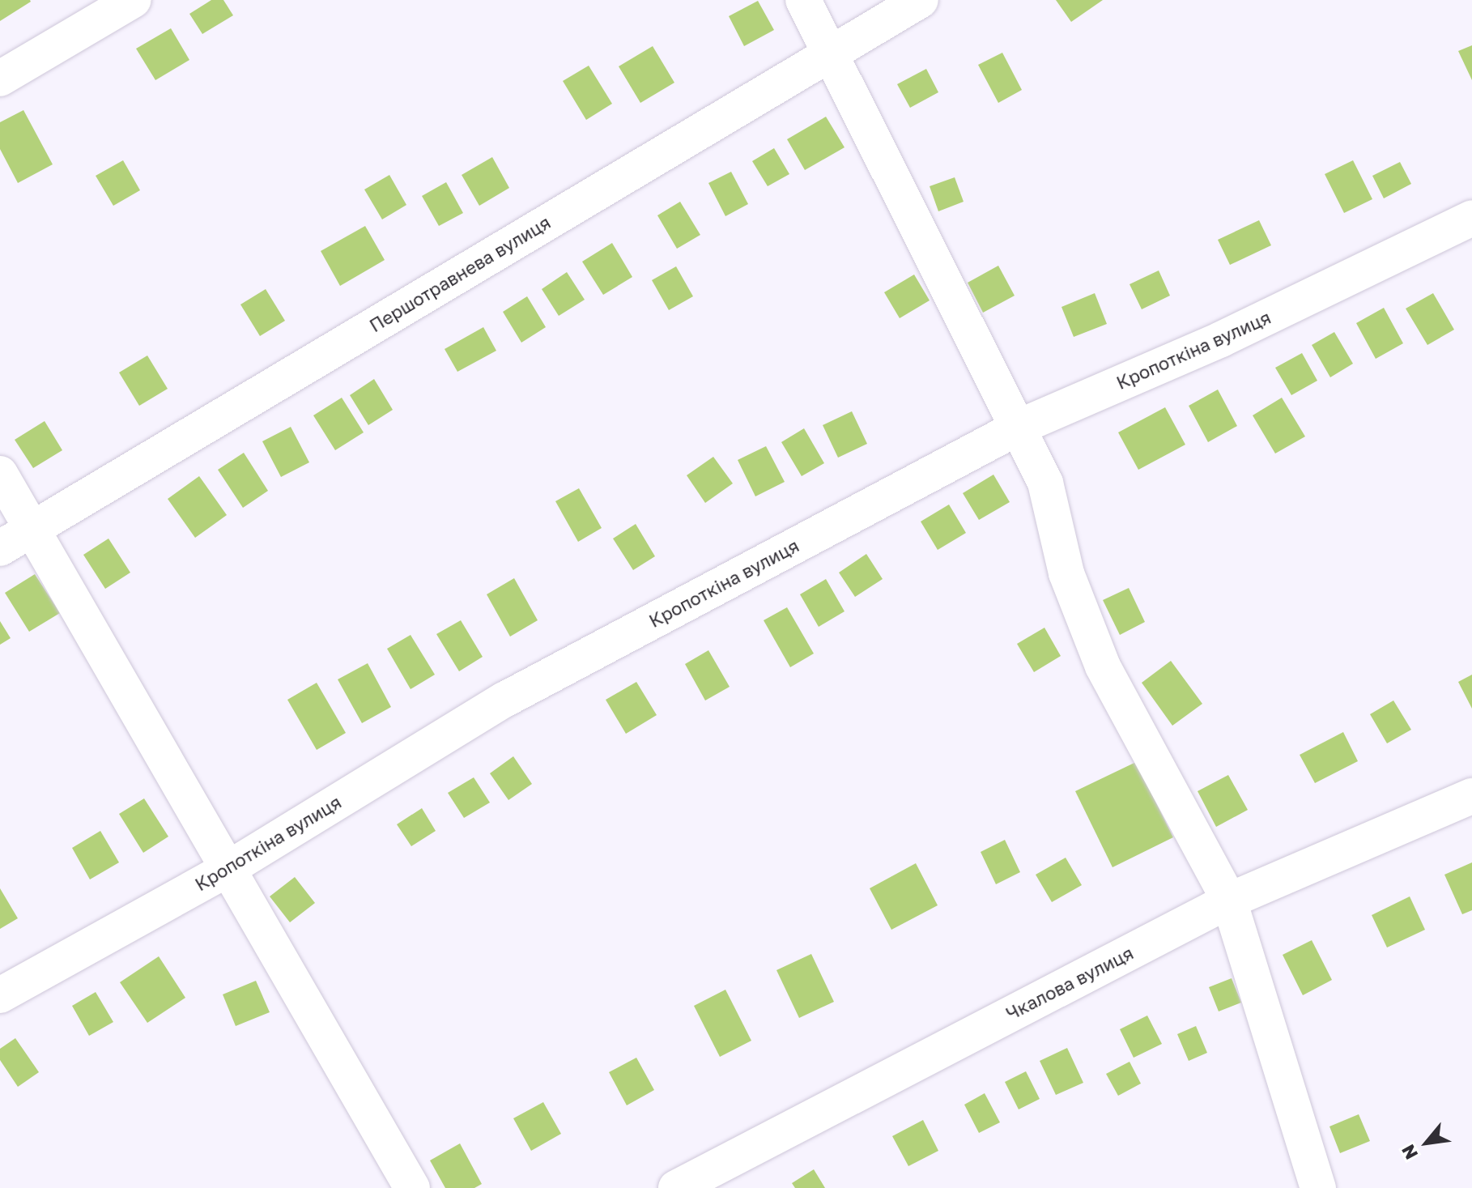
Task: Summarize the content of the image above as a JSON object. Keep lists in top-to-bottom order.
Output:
{
  "streets": {
    "street": ["Першотравнева вулиця", "Кропоткіна вулиця", "Чкалова вулиця"]
  },
  "north": "bottom left"
}
